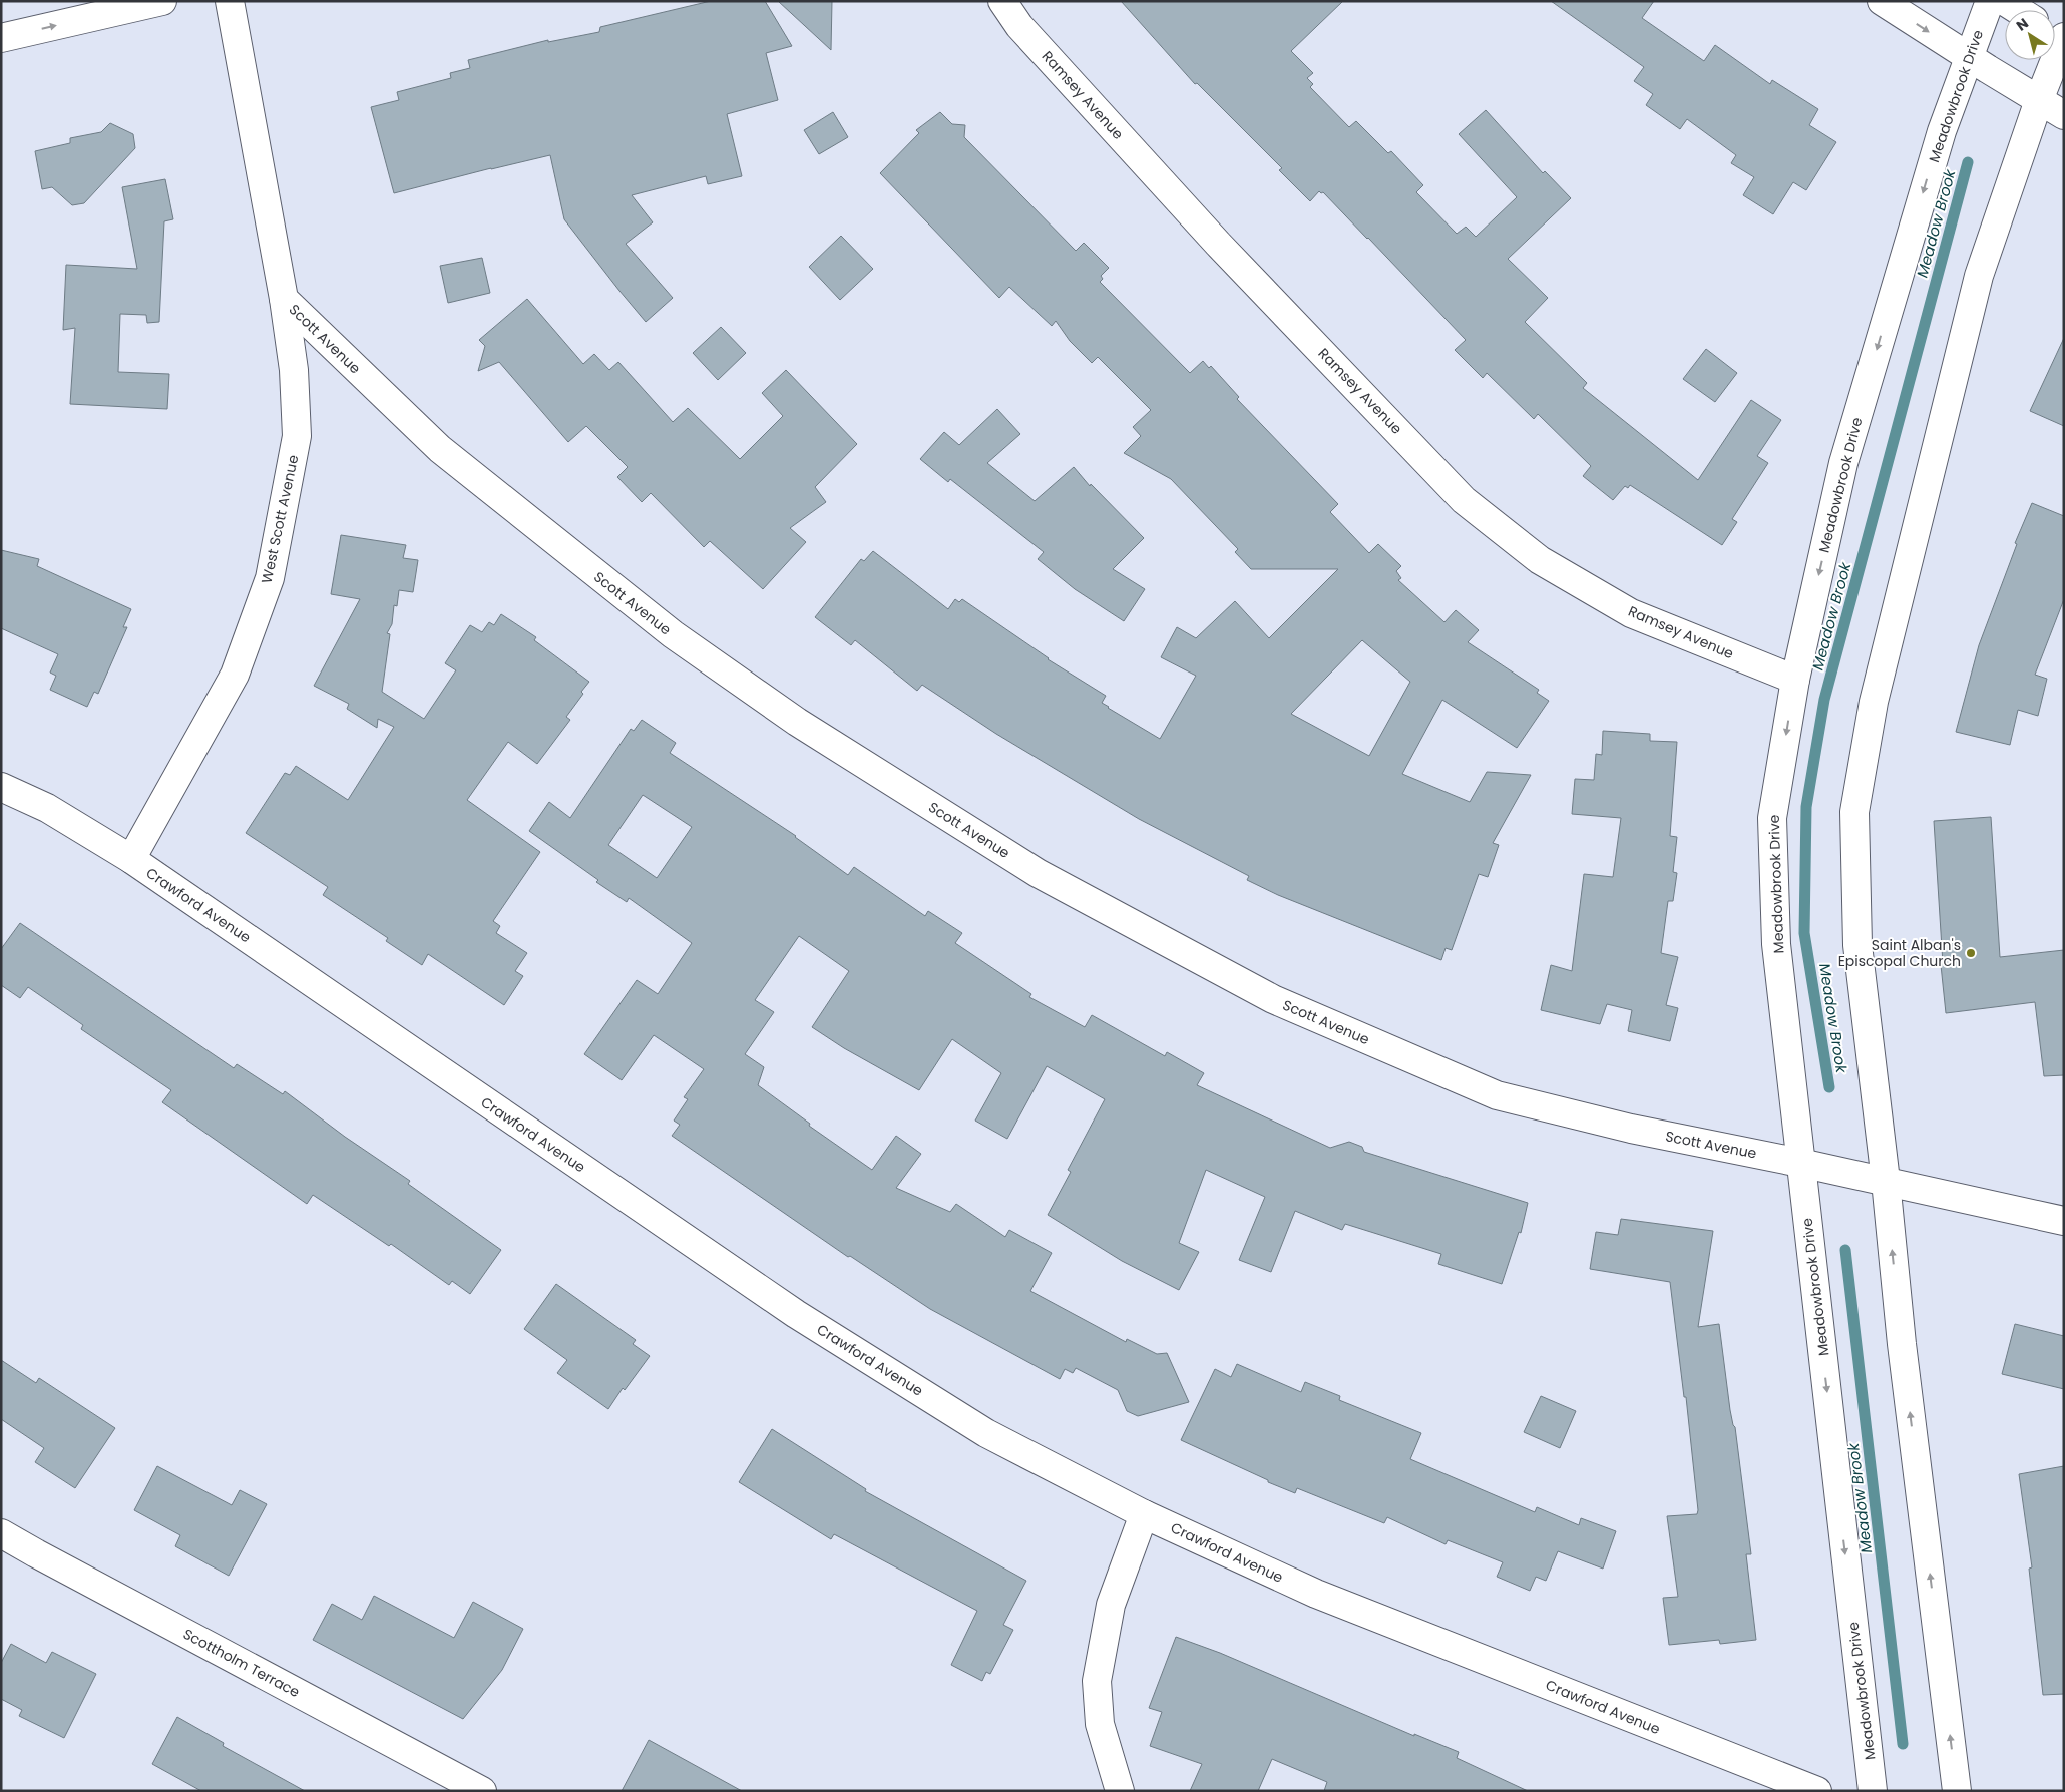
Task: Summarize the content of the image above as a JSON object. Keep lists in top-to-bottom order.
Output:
{
  "streets": {
    "street": [
      "Ramsey Avenue",
      "Meadowbrook Drive",
      "Scott Avenue",
      "West Scott Avenue",
      "Crawford Avenue",
      "Scottholm Terrace"
    ]
  },
  "crossings": [
    ["Ramsey Avenue", "Meadowbrook Drive"],
    ["Meadowbrook Drive", "Scott Avenue"],
    ["Scott Avenue", "West Scott Avenue"],
    ["West Scott Avenue", "Crawford Avenue"]
  ],
  "water": ["Meadow Brook"],
  "places": ["Saint Alban's Episcopal Church"],
  "north": "top left"
}
